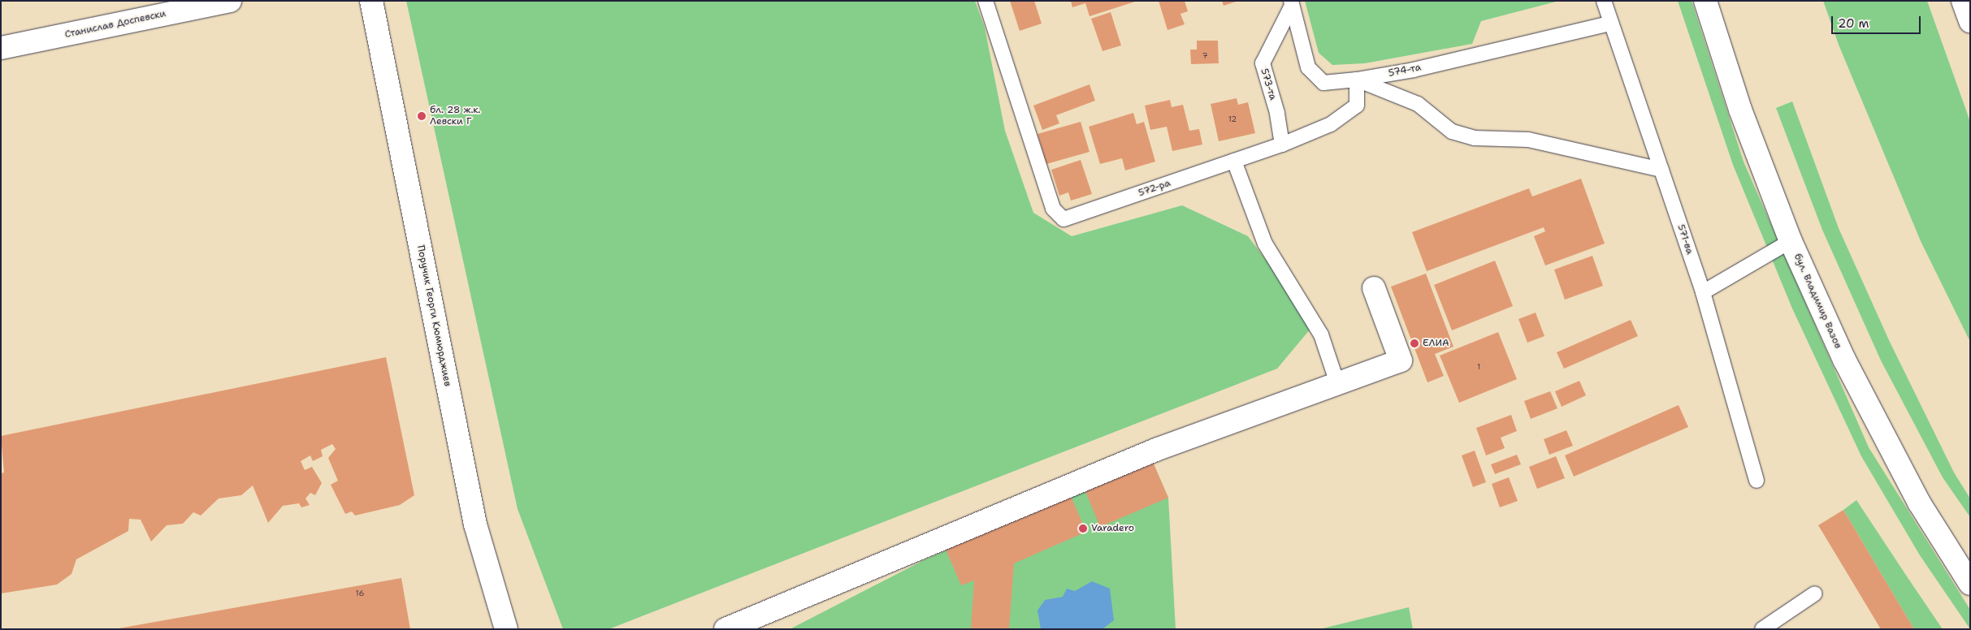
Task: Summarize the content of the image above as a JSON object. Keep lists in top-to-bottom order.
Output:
{
  "streets": {
    "street": ["Станислав Доспевски", "бул. Владимир Вазов", "Поручик Георги Кюмюрджиев"],
    "lane": [
      "574-та",
      "573-та",
      "572-ра",
      "571-ва"
    ]
  },
  "crossings": [
    ["574-та", "573-та"],
    ["574-та", "571-ва"]
  ],
  "places": ["бл. 28 ж.к. Левски Г", "ЕЛИА", "Varadero"],
  "house_numbers": [
    "7",
    "12",
    "1",
    "16"
  ],
  "scale_bar": "20 m"
}
